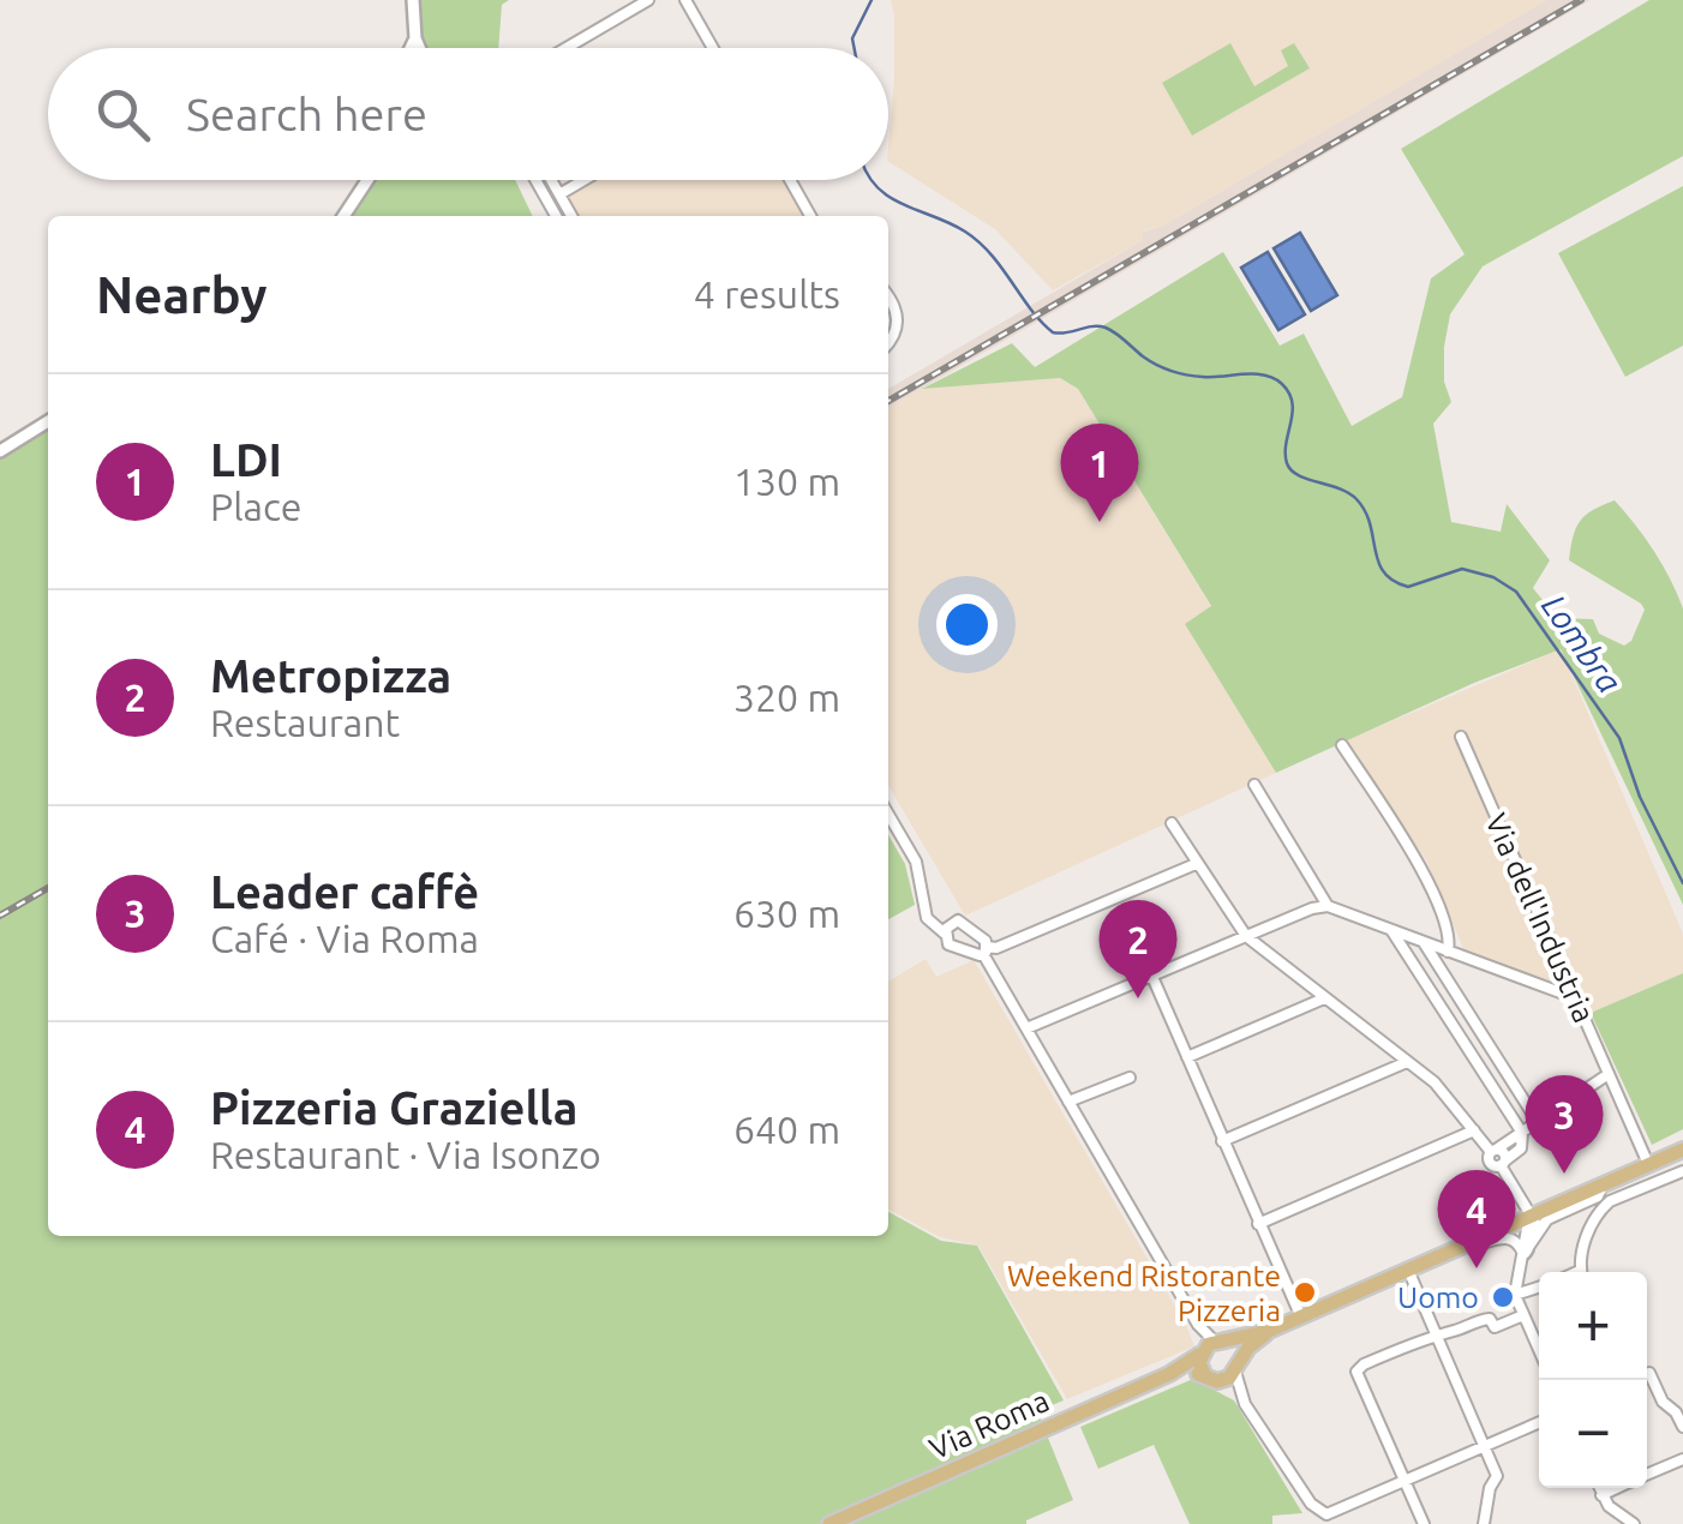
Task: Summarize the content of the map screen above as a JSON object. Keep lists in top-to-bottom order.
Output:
{
  "streets": {
    "main road": ["Via Roma"],
    "street": ["Via dell'Industria"]
  },
  "crossings": [
    ["Via dell'Industria", "Via Roma"]
  ],
  "water": ["Lombra"],
  "places": ["Weekend Ristorante Pizzeria", "Uomo"],
  "page": {
    "search": "Search here",
    "heading": ["Nearby", "4 results"],
    "list": [
      {
        "mark": "1",
        "name": "LDI",
        "note": "Place",
        "value": "130 m"
      },
      {
        "mark": "2",
        "name": "Metropizza",
        "note": "Restaurant",
        "value": "320 m"
      },
      {
        "mark": "3",
        "name": "Leader caffè",
        "note": "Café · Via Roma",
        "value": "630 m"
      },
      {
        "mark": "4",
        "name": "Pizzeria Graziella",
        "note": "Restaurant · Via Isonzo",
        "value": "640 m"
      }
    ],
    "pins": [
      "1",
      "2",
      "3",
      "4"
    ],
    "map_buttons": ["+", "−"]
  }
}
